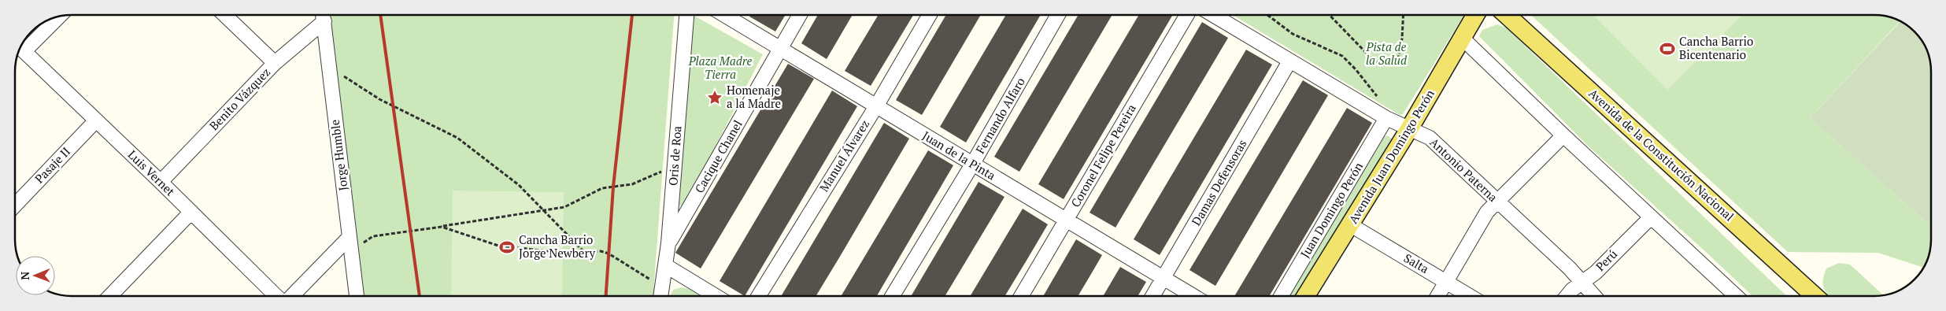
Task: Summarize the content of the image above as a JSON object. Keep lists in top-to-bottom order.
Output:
{
  "streets": {
    "main road": ["Avenida de la Constitución Nacional", "Avenida Juan Domingo Perón"],
    "street": [
      "Benito Vázquez",
      "Fernando Alfaro",
      "Jorge Humble",
      "Oris de Roa",
      "Manuel Álvarez",
      "Juan de la Pinta",
      "Coronel Felipe Pereira",
      "Cacique Chanel",
      "Pasaje II",
      "Antonio Paterna",
      "Luis Vernet",
      "Damas Defensoras",
      "Juan Domingo Perón",
      "Perú",
      "Salta"
    ]
  },
  "crossings": [
    ["Benito Vázquez", "Luis Vernet"],
    ["Fernando Alfaro", "Juan de la Pinta"],
    ["Oris de Roa", "Cacique Chanel"],
    ["Manuel Álvarez", "Juan de la Pinta"],
    ["Juan de la Pinta", "Coronel Felipe Pereira"],
    ["Juan de la Pinta", "Cacique Chanel"],
    ["Juan de la Pinta", "Damas Defensoras"],
    ["Avenida Juan Domingo Perón", "Antonio Paterna"],
    ["Avenida Juan Domingo Perón", "Salta"],
    ["Pasaje II", "Luis Vernet"],
    ["Antonio Paterna", "Damas Defensoras"],
    ["Antonio Paterna", "Juan Domingo Perón"],
    ["Antonio Paterna", "Perú"]
  ],
  "parks": ["Pista de la Salud", "Plaza Madre Tierra"],
  "places": {
    "sports": ["Cancha Barrio Bicentenario", "Cancha Barrio Jorge Newbery"],
    "place": ["Homenaje a la Madre"]
  },
  "north": "left"
}
